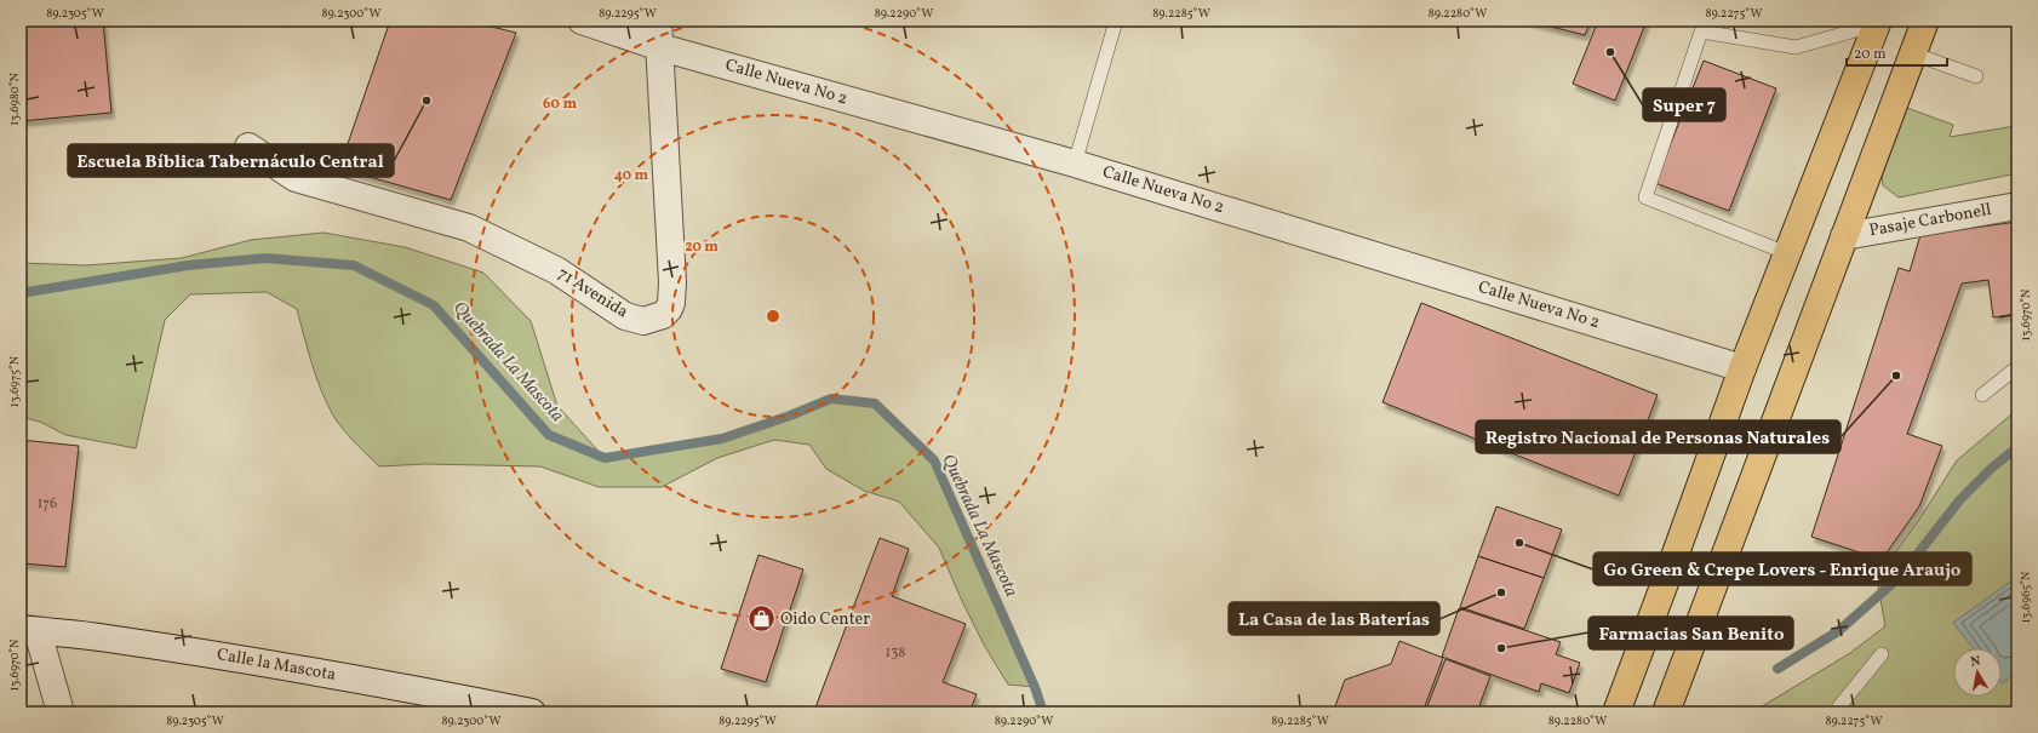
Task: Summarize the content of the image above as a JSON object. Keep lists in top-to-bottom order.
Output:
{
  "streets": {
    "street": [
      "Calle Nueva No 2",
      "Pasaje Carbonell",
      "71 Avenida",
      "Calle la Mascota"
    ]
  },
  "crossings": [
    ["Calle Nueva No 2", "71 Avenida"]
  ],
  "water": ["Quebrada La Mascota"],
  "places": {
    "other": [
      "Super 7",
      "Escuela Bíblica Tabernáculo Central",
      "Registro Nacional de Personas Naturales",
      "Go Green & Crepe Lovers - Enrique Araujo",
      "La Casa de las Baterías",
      "Farmacias San Benito"
    ],
    "shop": ["Oido Center"]
  },
  "house_numbers": ["176", "138"],
  "scale_bar": "20 m",
  "north": "top",
  "coordinates": [
    "89.2305°W",
    "89.2300°W",
    "89.2295°W",
    "89.2290°W",
    "89.2285°W",
    "89.2280°W",
    "89.2275°W",
    "13.6980°N",
    "13.6970°N",
    "13.6975°N",
    "13.6965°N"
  ],
  "rings": ["60 m", "40 m", "20 m"]
}
